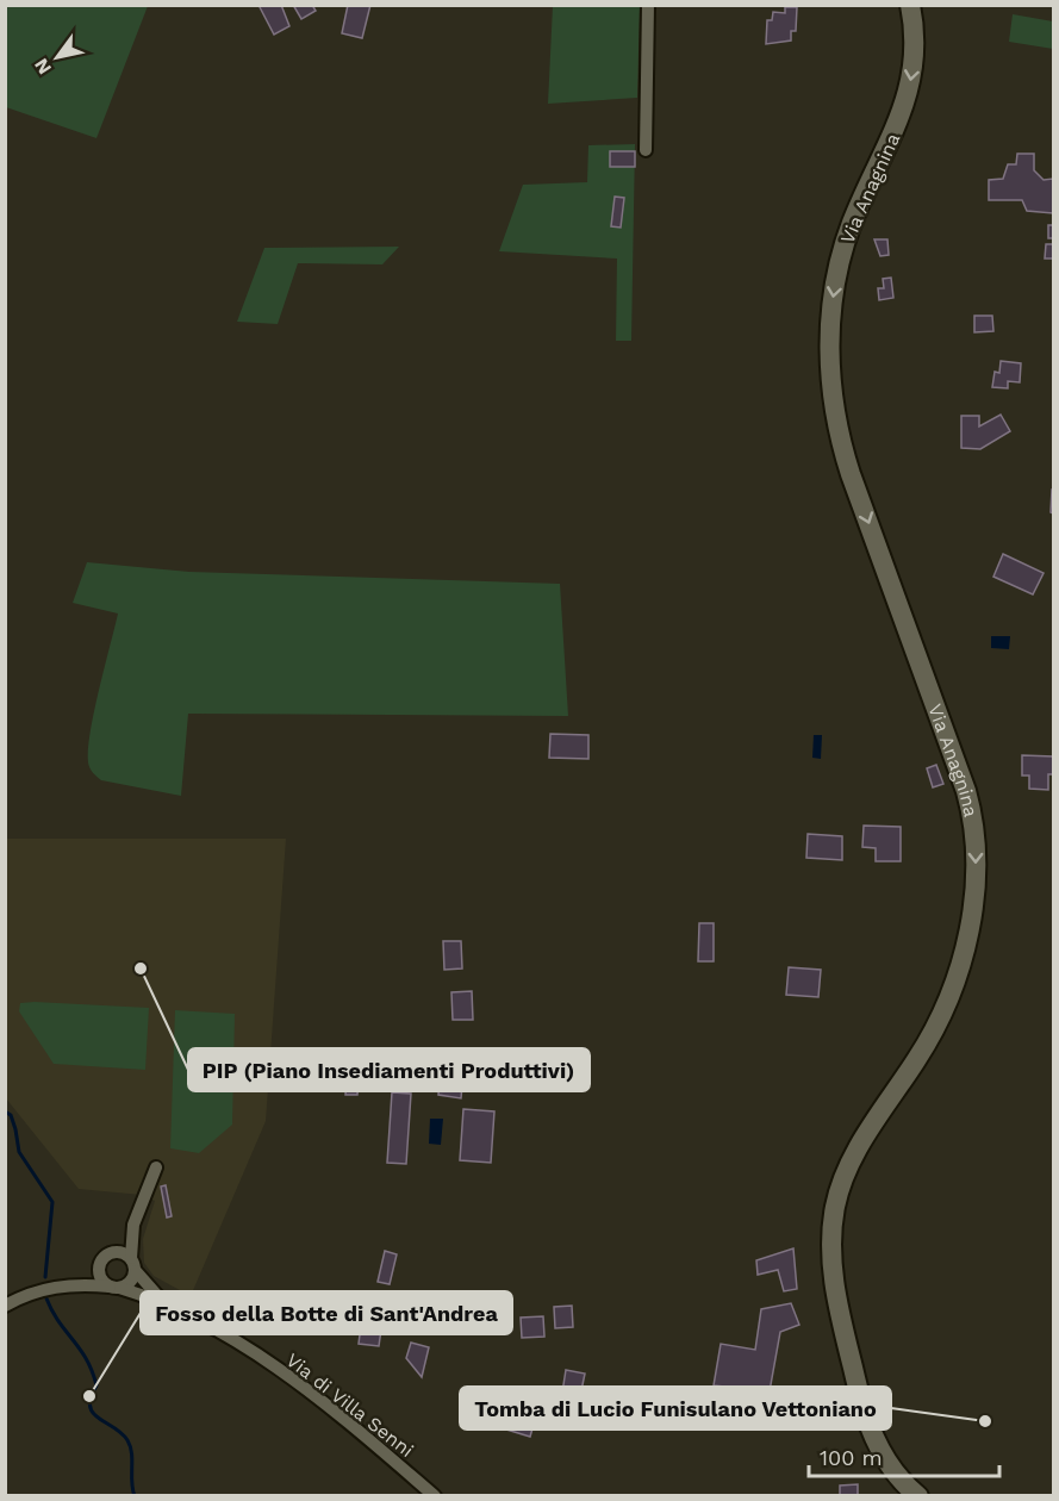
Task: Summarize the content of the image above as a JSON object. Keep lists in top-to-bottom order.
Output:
{
  "streets": {
    "main road": ["Via Anagnina"],
    "street": ["Via di Villa Senni"]
  },
  "one_way": ["Via Anagnina"],
  "places": ["PIP (Piano Insediamenti Produttivi)", "Fosso della Botte di Sant'Andrea", "Tomba di Lucio Funisulano Vettoniano"],
  "scale_bar": "100 m",
  "north": "bottom left"
}
